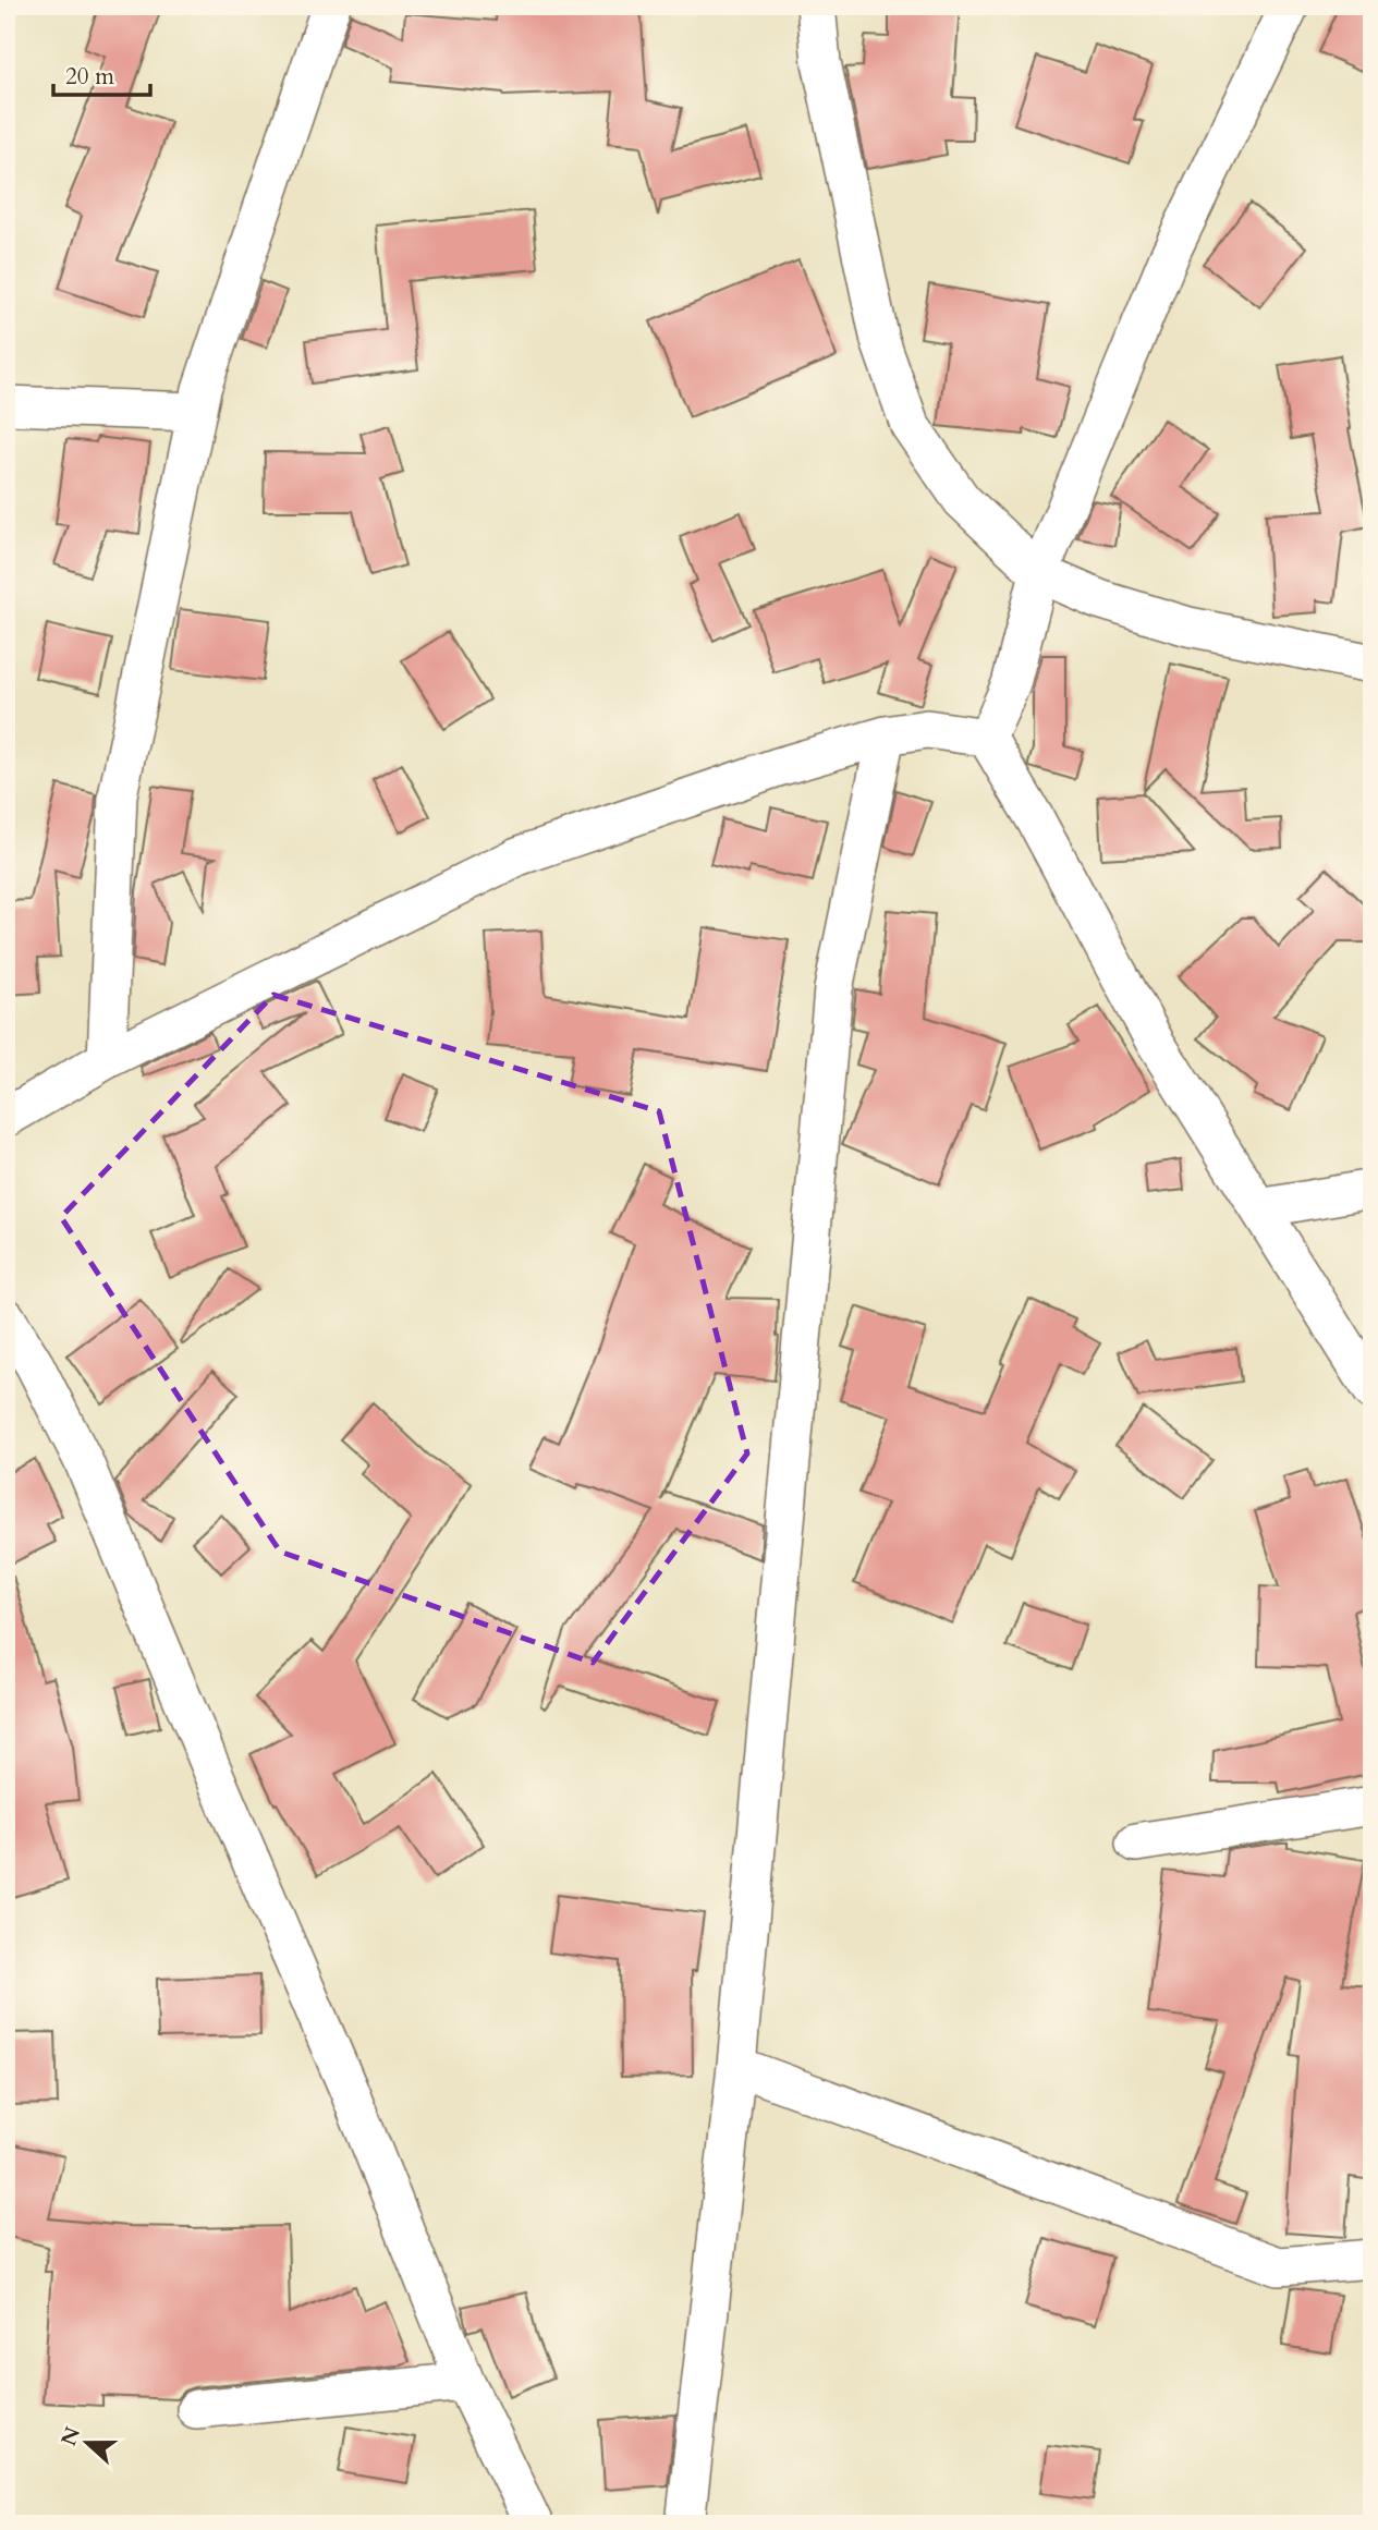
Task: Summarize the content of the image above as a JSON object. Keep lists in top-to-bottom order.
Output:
{
  "scale_bar": "20 m",
  "north": "left"
}
